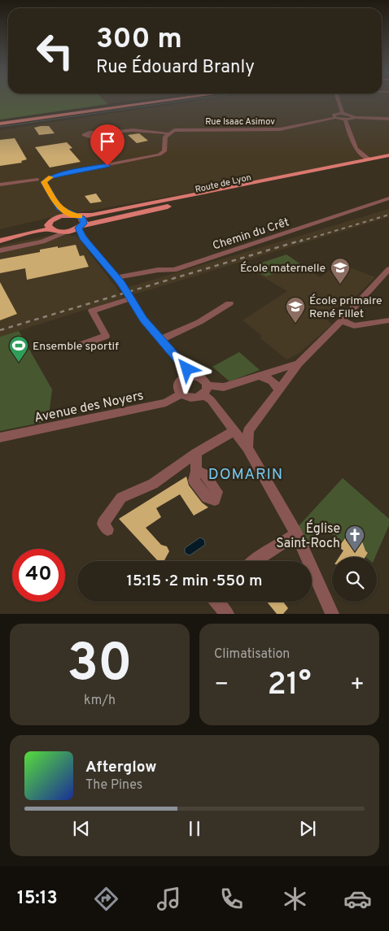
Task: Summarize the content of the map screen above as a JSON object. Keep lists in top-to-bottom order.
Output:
{
  "streets": {
    "main road": ["Route de Lyon"],
    "street": ["Rue Isaac Asimov", "Chemin du Crêt", "Avenue des Noyers"]
  },
  "districts": ["DOMARIN"],
  "places": {
    "school or university": ["École maternelle", "École primaire René Fillet"],
    "sports": ["Ensemble sportif"],
    "church": ["Église Saint-Roch"]
  },
  "page": {
    "turn": ["300 m", "Rue Édouard Branly"],
    "limit": "40",
    "trip": "15:15 · 2 min · 550 m",
    "tile": [
      ["30", "km/h"],
      "Climatisation"
    ],
    "heat": ["−", "21°", "+"],
    "song": ["Afterglow", "The Pines"],
    "tabs": "15:13"
  }
}
